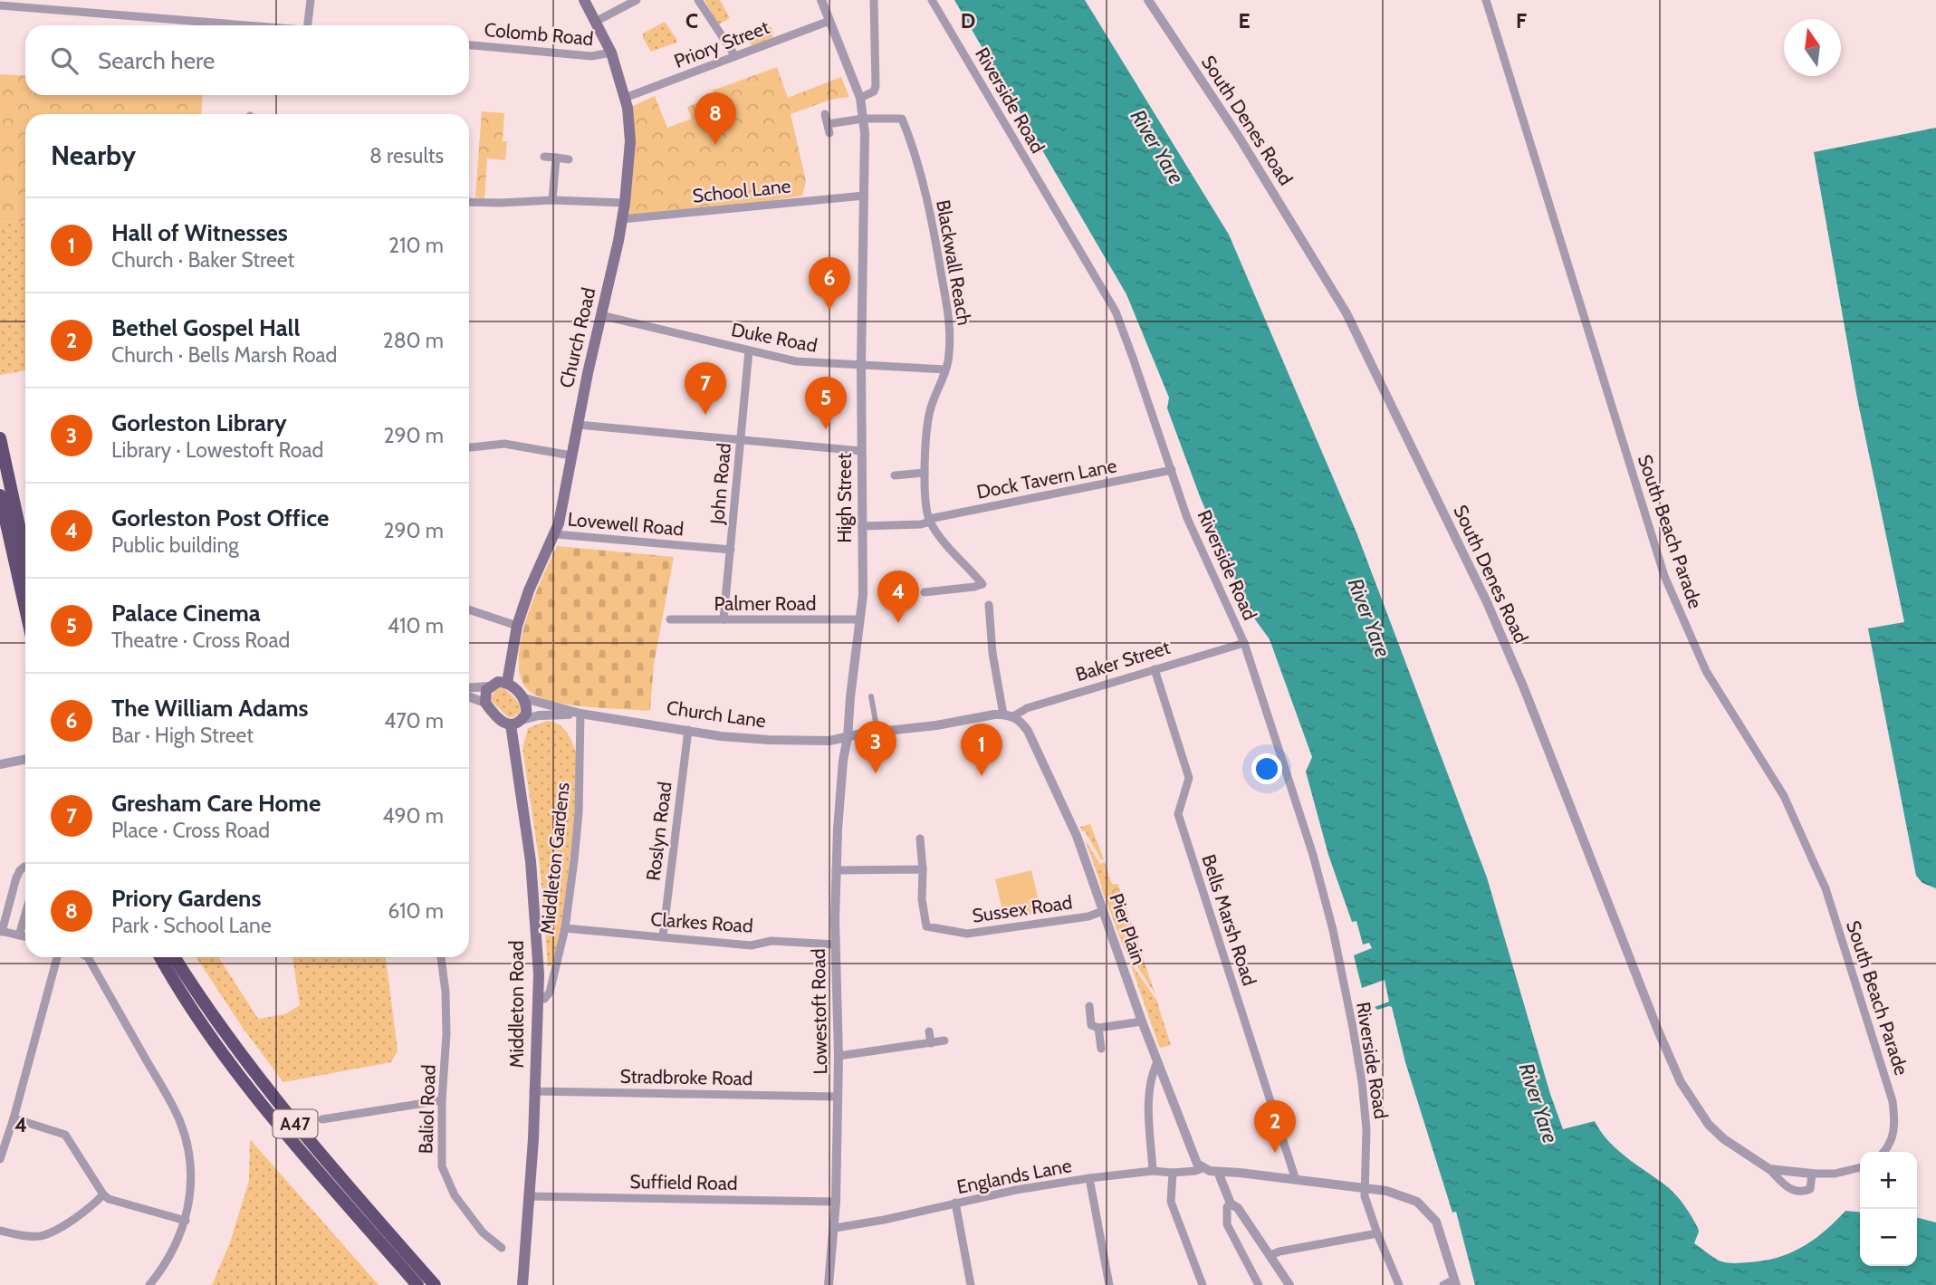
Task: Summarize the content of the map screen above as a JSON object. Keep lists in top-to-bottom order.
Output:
{
  "streets": {
    "highway": ["A47"],
    "main road": ["Church Road", "Church Lane", "Middleton Road"],
    "street": [
      "Colomb Road",
      "Priory Street",
      "Riverside Road",
      "South Denes Road",
      "School Lane",
      "Blackwall Reach",
      "Duke Road",
      "Dock Tavern Lane",
      "John Road",
      "High Street",
      "Lovewell Road",
      "South Beach Parade",
      "Palmer Road",
      "Baker Street",
      "Roslyn Road",
      "Middleton Gardens",
      "Sussex Road",
      "Bells Marsh Road",
      "Clarkes Road",
      "Pier Plain",
      "Lowestoft Road",
      "Stradbroke Road",
      "Baliol Road",
      "Englands Lane",
      "Suffield Road"
    ]
  },
  "crossings": [
    ["Colomb Road", "Church Road"],
    ["Priory Street", "Church Road"],
    ["Priory Street", "High Street"],
    ["Riverside Road", "Dock Tavern Lane"],
    ["Riverside Road", "Baker Street"],
    ["School Lane", "Church Road"],
    ["School Lane", "High Street"],
    ["Blackwall Reach", "Duke Road"],
    ["Blackwall Reach", "Dock Tavern Lane"],
    ["Blackwall Reach", "High Street"],
    ["Church Road", "Duke Road"],
    ["Church Road", "Lovewell Road"],
    ["Church Road", "Church Lane"],
    ["Church Road", "Middleton Road"],
    ["Duke Road", "John Road"],
    ["Duke Road", "High Street"],
    ["Dock Tavern Lane", "High Street"],
    ["John Road", "Lovewell Road"],
    ["John Road", "Palmer Road"],
    ["High Street", "Palmer Road"],
    ["High Street", "Baker Street"],
    ["High Street", "Church Lane"],
    ["High Street", "Lowestoft Road"],
    ["Baker Street", "Church Lane"],
    ["Baker Street", "Bells Marsh Road"],
    ["Baker Street", "Pier Plain"],
    ["Baker Street", "Lowestoft Road"],
    ["Church Lane", "Roslyn Road"],
    ["Church Lane", "Middleton Gardens"],
    ["Church Lane", "Middleton Road"],
    ["Church Lane", "Lowestoft Road"],
    ["Roslyn Road", "Clarkes Road"],
    ["Middleton Gardens", "Clarkes Road"],
    ["Middleton Gardens", "Middleton Road"],
    ["Sussex Road", "Pier Plain"],
    ["Clarkes Road", "Lowestoft Road"],
    ["Pier Plain", "Englands Lane"],
    ["Middleton Road", "Stradbroke Road"],
    ["Middleton Road", "Suffield Road"],
    ["Lowestoft Road", "Stradbroke Road"],
    ["Lowestoft Road", "Englands Lane"],
    ["Lowestoft Road", "Suffield Road"]
  ],
  "water": ["River Yare"],
  "north": "top",
  "page": {
    "search": "Search here",
    "pins": [
      "8",
      "6",
      "7",
      "5",
      "4",
      "3",
      "1",
      "2"
    ],
    "heading": ["Nearby", "8 results"],
    "list": [
      {
        "mark": "1",
        "name": "Hall of Witnesses",
        "note": "Church · Baker Street",
        "value": "210 m"
      },
      {
        "mark": "2",
        "name": "Bethel Gospel Hall",
        "note": "Church · Bells Marsh Road",
        "value": "280 m"
      },
      {
        "mark": "3",
        "name": "Gorleston Library",
        "note": "Library · Lowestoft Road",
        "value": "290 m"
      },
      {
        "mark": "4",
        "name": "Gorleston Post Office",
        "note": "Public building",
        "value": "290 m"
      },
      {
        "mark": "5",
        "name": "Palace Cinema",
        "note": "Theatre · Cross Road",
        "value": "410 m"
      },
      {
        "mark": "6",
        "name": "The William Adams",
        "note": "Bar · High Street",
        "value": "470 m"
      },
      {
        "mark": "7",
        "name": "Gresham Care Home",
        "note": "Place · Cross Road",
        "value": "490 m"
      },
      {
        "mark": "8",
        "name": "Priory Gardens",
        "note": "Park · School Lane",
        "value": "610 m"
      }
    ],
    "map_buttons": ["+", "−"]
  },
  "grid": {
    "columns": [
      "C",
      "D",
      "E",
      "F"
    ],
    "rows": ["4"]
  }
}
